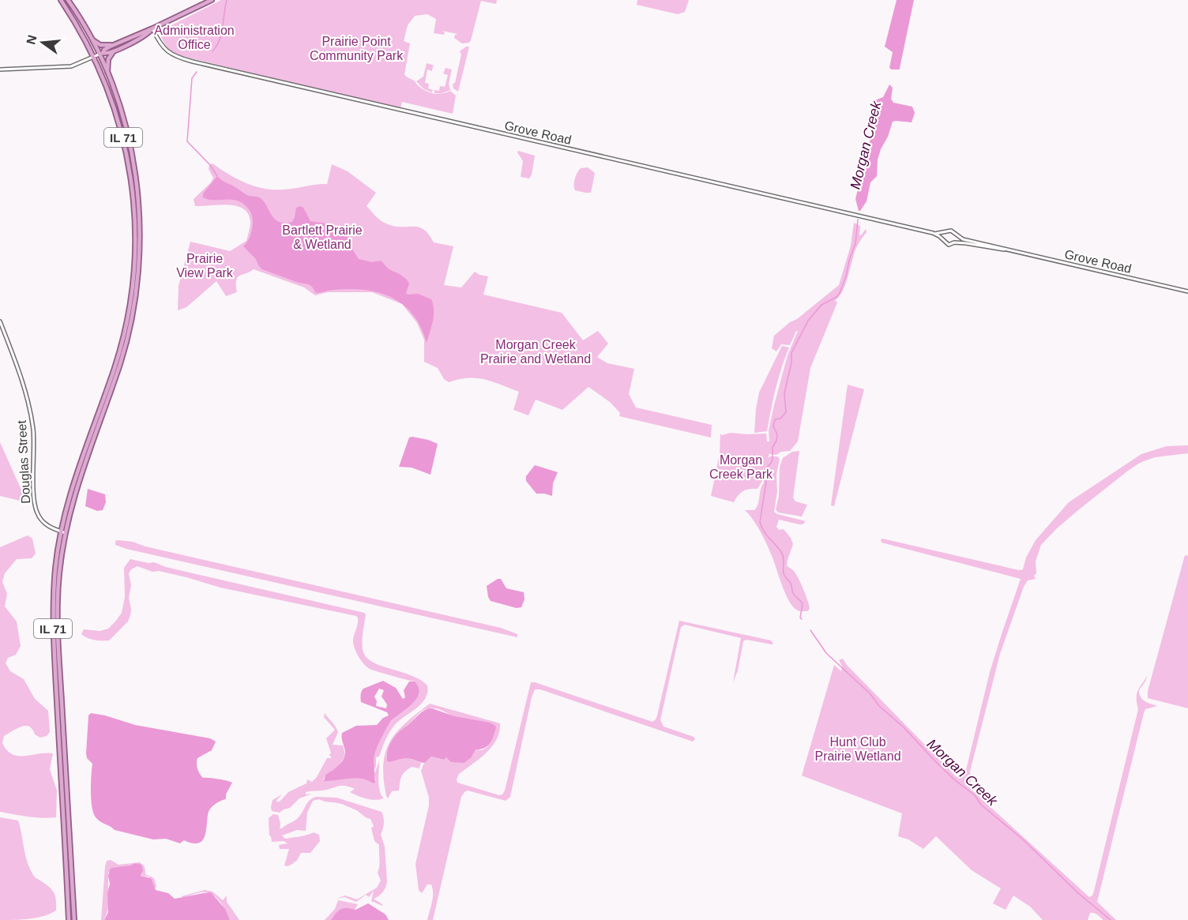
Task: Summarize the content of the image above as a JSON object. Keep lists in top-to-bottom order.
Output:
{
  "streets": {
    "main road": ["IL 71"],
    "street": ["Grove Road", "Douglas Street"]
  },
  "crossings": [
    ["IL 71", "Douglas Street"]
  ],
  "water": ["Morgan Creek"],
  "parks": [
    "Administration Office",
    "Prairie Point Community Park",
    "Bartlett Prairie & Wetland",
    "Prairie View Park",
    "Morgan Creek Prairie and Wetland",
    "Morgan Creek Park",
    "Hunt Club Prairie Wetland"
  ],
  "north": "left"
}
